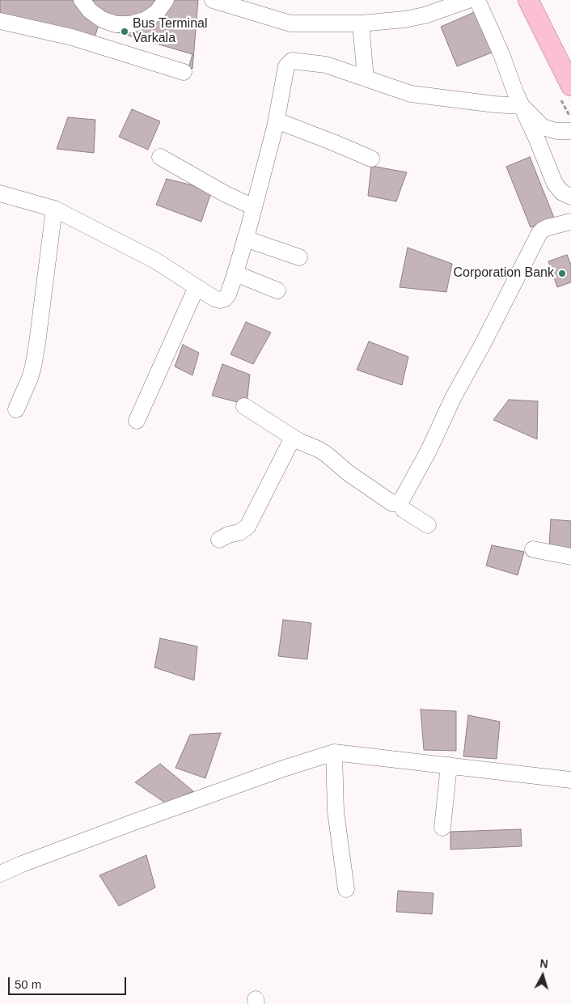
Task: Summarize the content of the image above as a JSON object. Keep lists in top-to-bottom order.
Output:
{
  "places": ["Bus Terminal Varkala", "Corporation Bank"],
  "scale_bar": "50 m",
  "north": "top"
}
